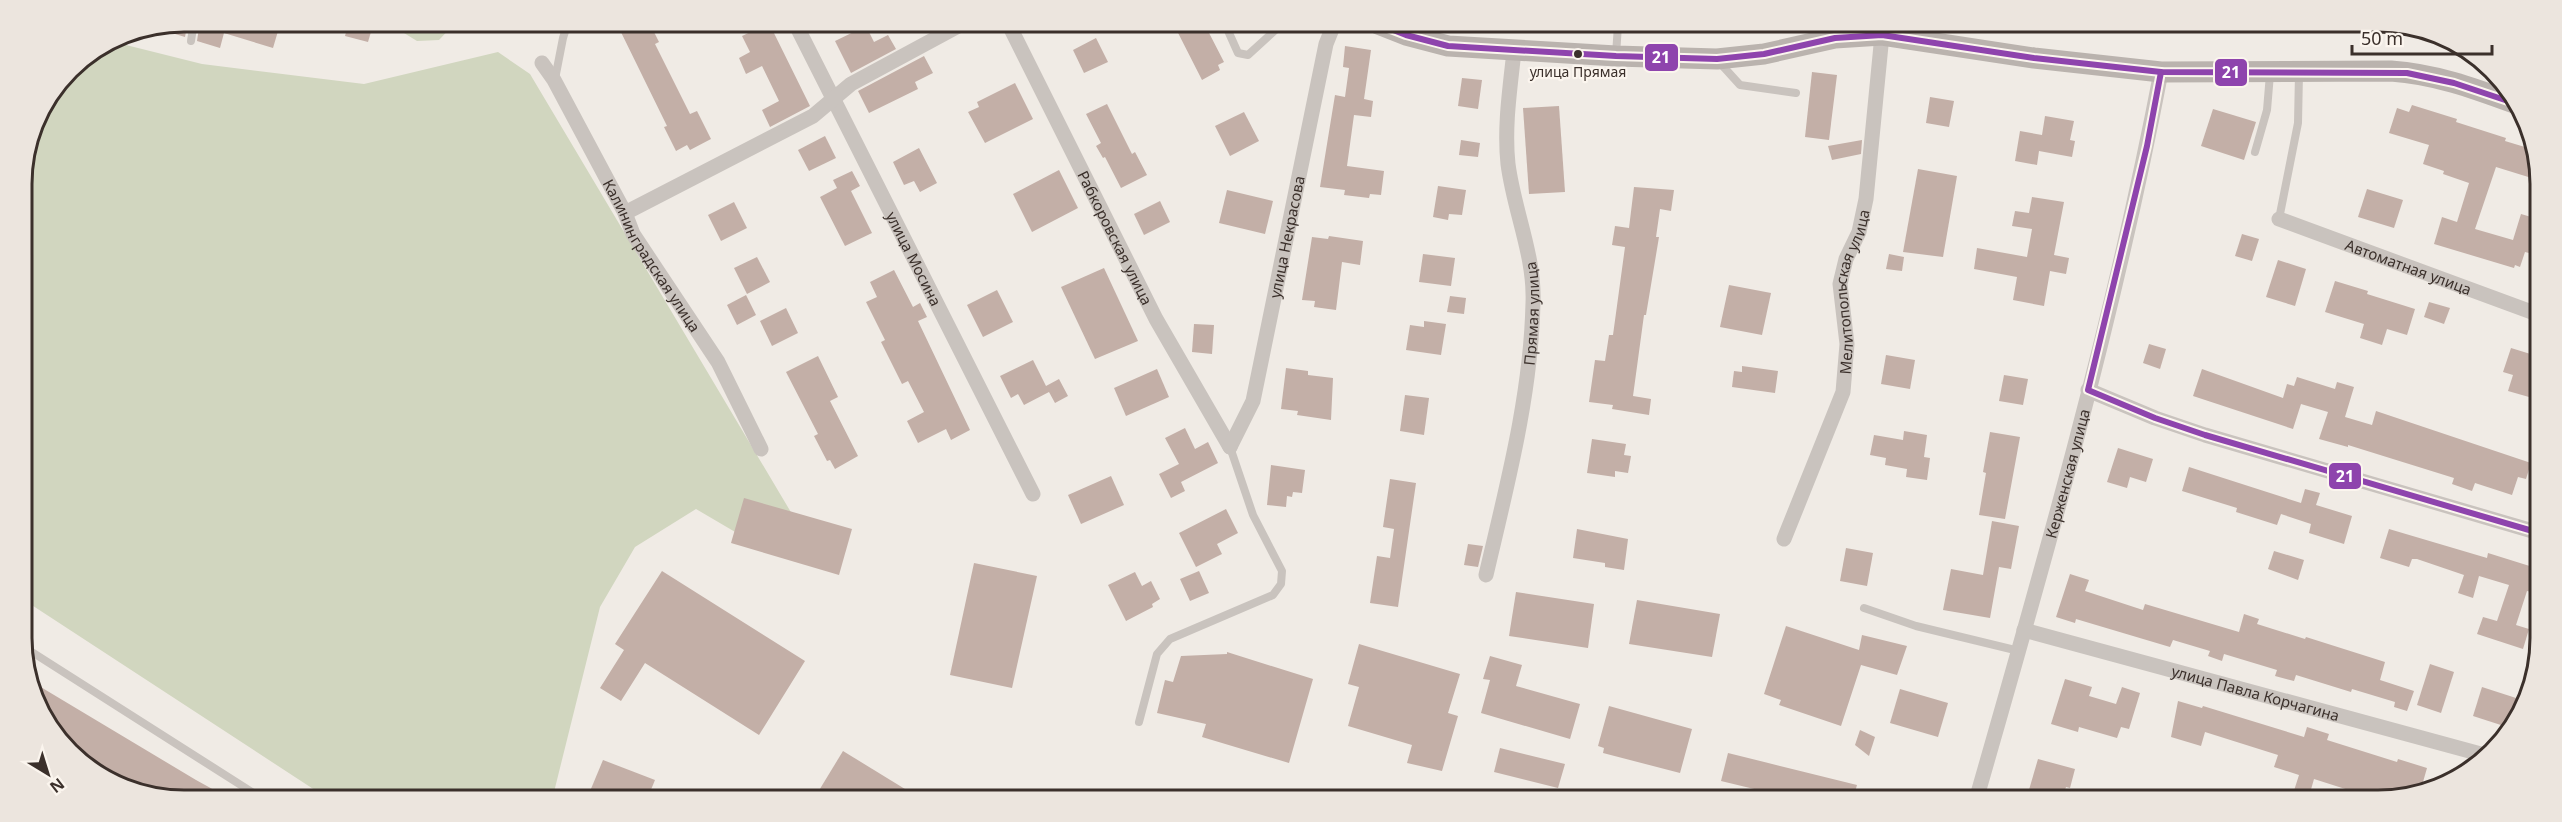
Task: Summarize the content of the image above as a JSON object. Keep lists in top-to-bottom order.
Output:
{
  "streets": {
    "street": [
      "Рабкоровская улица",
      "улица Некрасова",
      "Калининградская улица",
      "улица Мосина",
      "Автоматная улица",
      "Мелитопольская улица",
      "Прямая улица",
      "Керженская улица",
      "улица Павла Корчагина"
    ]
  },
  "crossings": [
    ["Рабкоровская улица", "улица Некрасова"],
    ["Керженская улица", "улица Павла Корчагина"]
  ],
  "places": ["улица Прямая"],
  "lines": ["transit line 21"],
  "scale_bar": "50 m",
  "north": "bottom right"
}
